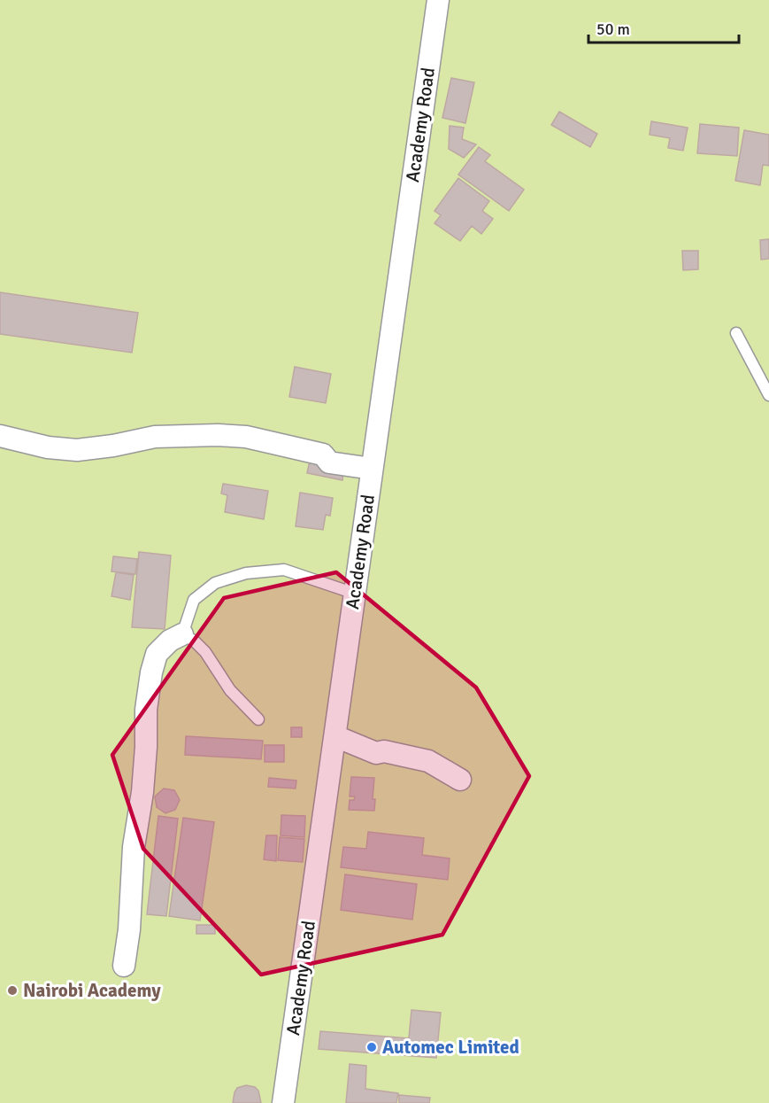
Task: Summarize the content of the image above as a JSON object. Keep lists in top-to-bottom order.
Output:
{
  "streets": {
    "street": ["Academy Road"]
  },
  "places": ["Nairobi Academy", "Automec Limited"],
  "scale_bar": "50 m"
}
